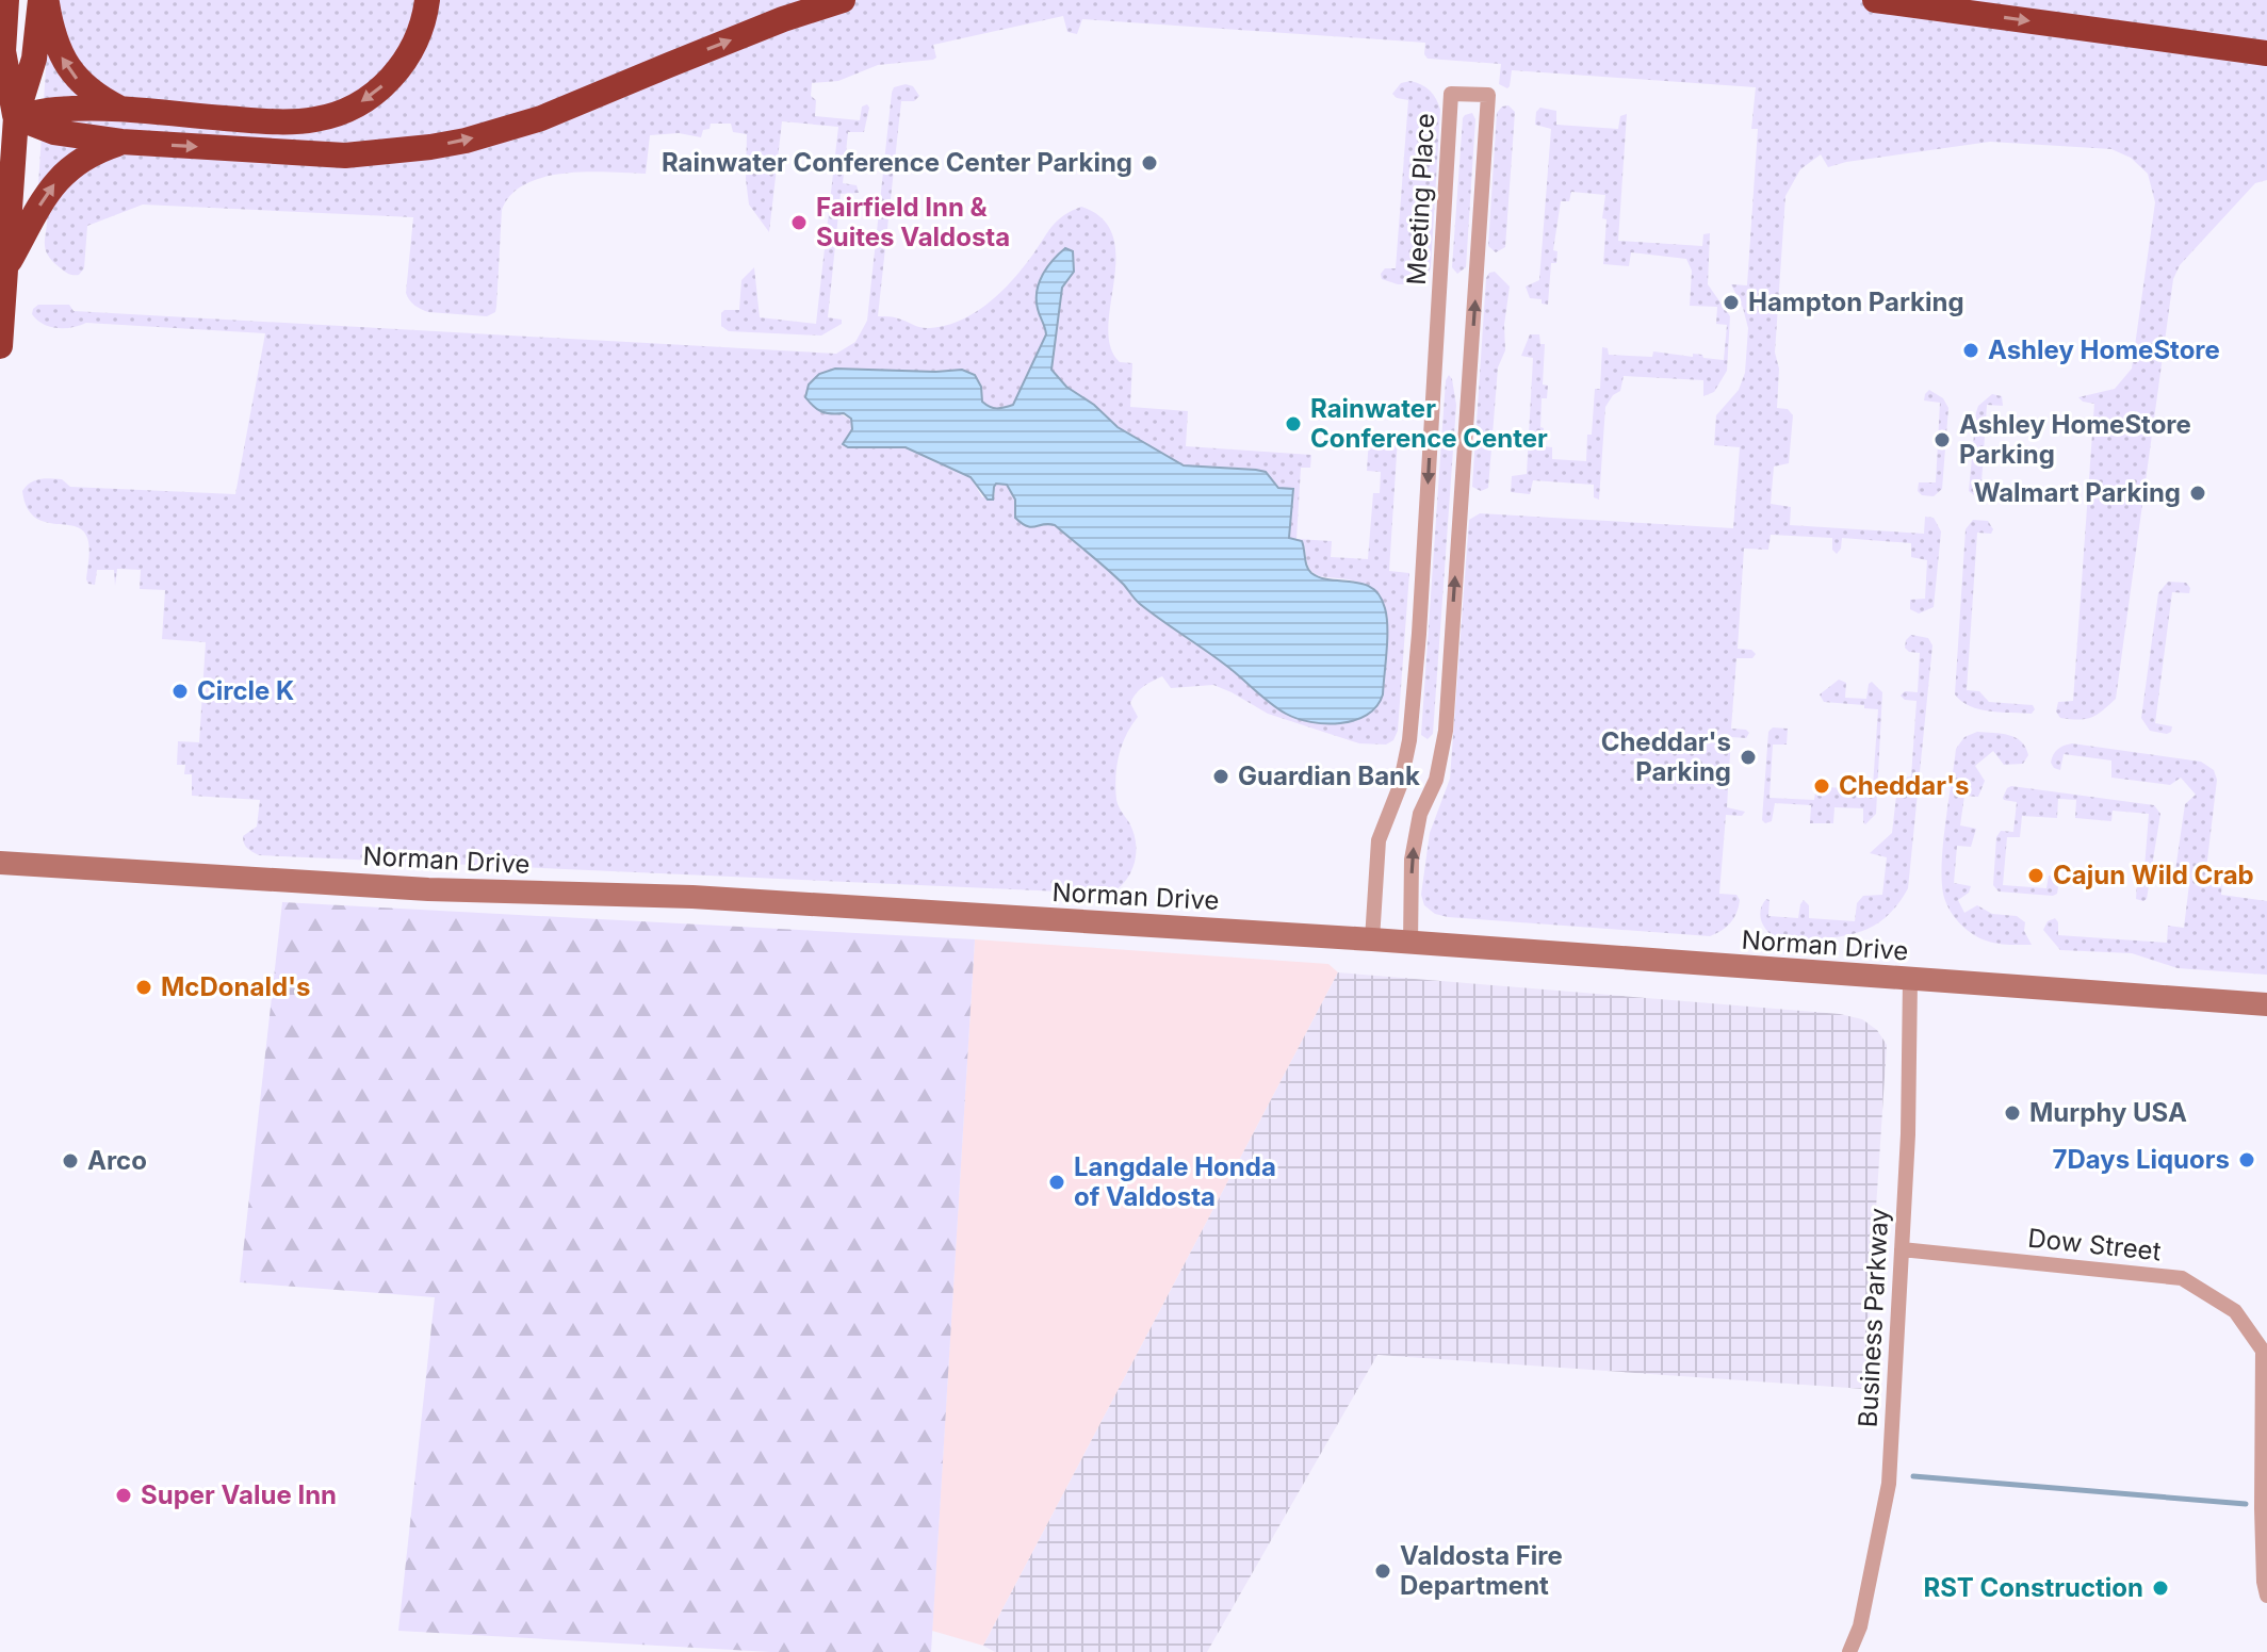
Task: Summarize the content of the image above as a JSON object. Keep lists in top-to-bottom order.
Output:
{
  "streets": {
    "street": [
      "Meeting Place",
      "Norman Drive",
      "Dow Street",
      "Business Parkway"
    ]
  },
  "crossings": [
    ["Meeting Place", "Norman Drive"],
    ["Norman Drive", "Business Parkway"],
    ["Dow Street", "Business Parkway"]
  ],
  "places": [
    "Rainwater Conference Center Parking",
    "Fairfield Inn & Suites Valdosta",
    "Hampton Parking",
    "Ashley HomeStore",
    "Rainwater Conference Center",
    "Ashley HomeStore Parking",
    "Walmart Parking",
    "Circle K",
    "Cheddar's Parking",
    "Guardian Bank",
    "Cheddar's",
    "Cajun Wild Crab",
    "McDonald's",
    "Murphy USA",
    "7Days Liquors",
    "Arco",
    "Langdale Honda of Valdosta",
    "Super Value Inn",
    "Valdosta Fire Department",
    "RST Construction"
  ]
}
